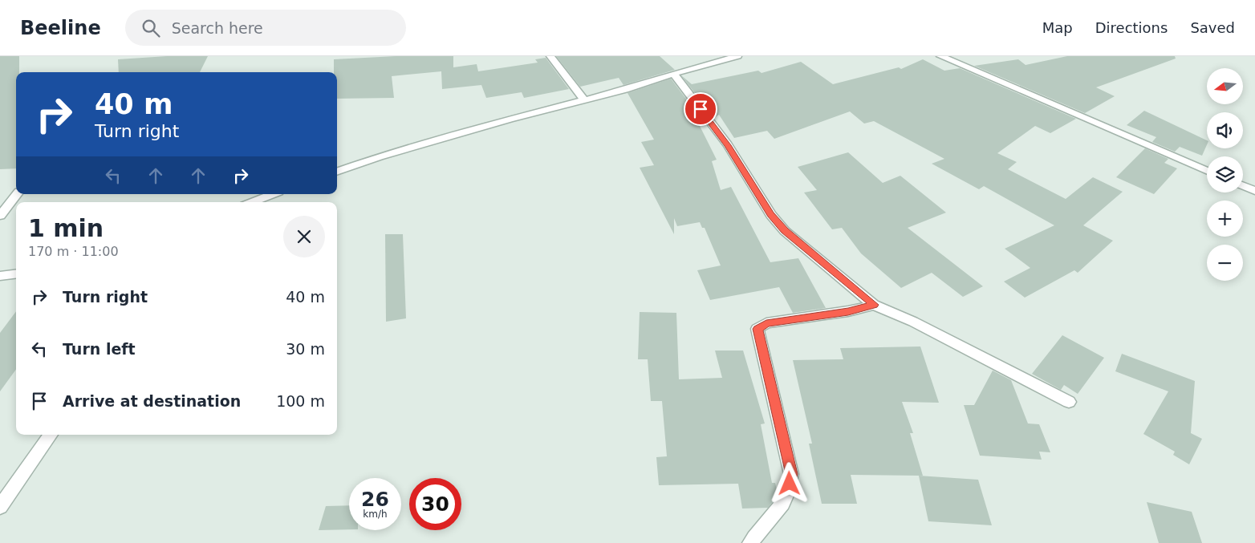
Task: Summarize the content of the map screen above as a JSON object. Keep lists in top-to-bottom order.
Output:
{
  "north": "left",
  "page": {
    "header": "Beeline",
    "search": "Search here",
    "nav": ["Map", "Directions", "Saved"],
    "map_buttons": ["+", "−"],
    "turn": ["40 m", "Turn right"],
    "heading": ["1 min", "170 m · 11:00"],
    "list": [
      {
        "name": "Turn right",
        "value": "40 m"
      },
      {
        "name": "Turn left",
        "value": "30 m"
      },
      {
        "name": "Arrive at destination",
        "value": "100 m"
      }
    ],
    "speed": "26 km/h",
    "limit": "30"
  }
}
